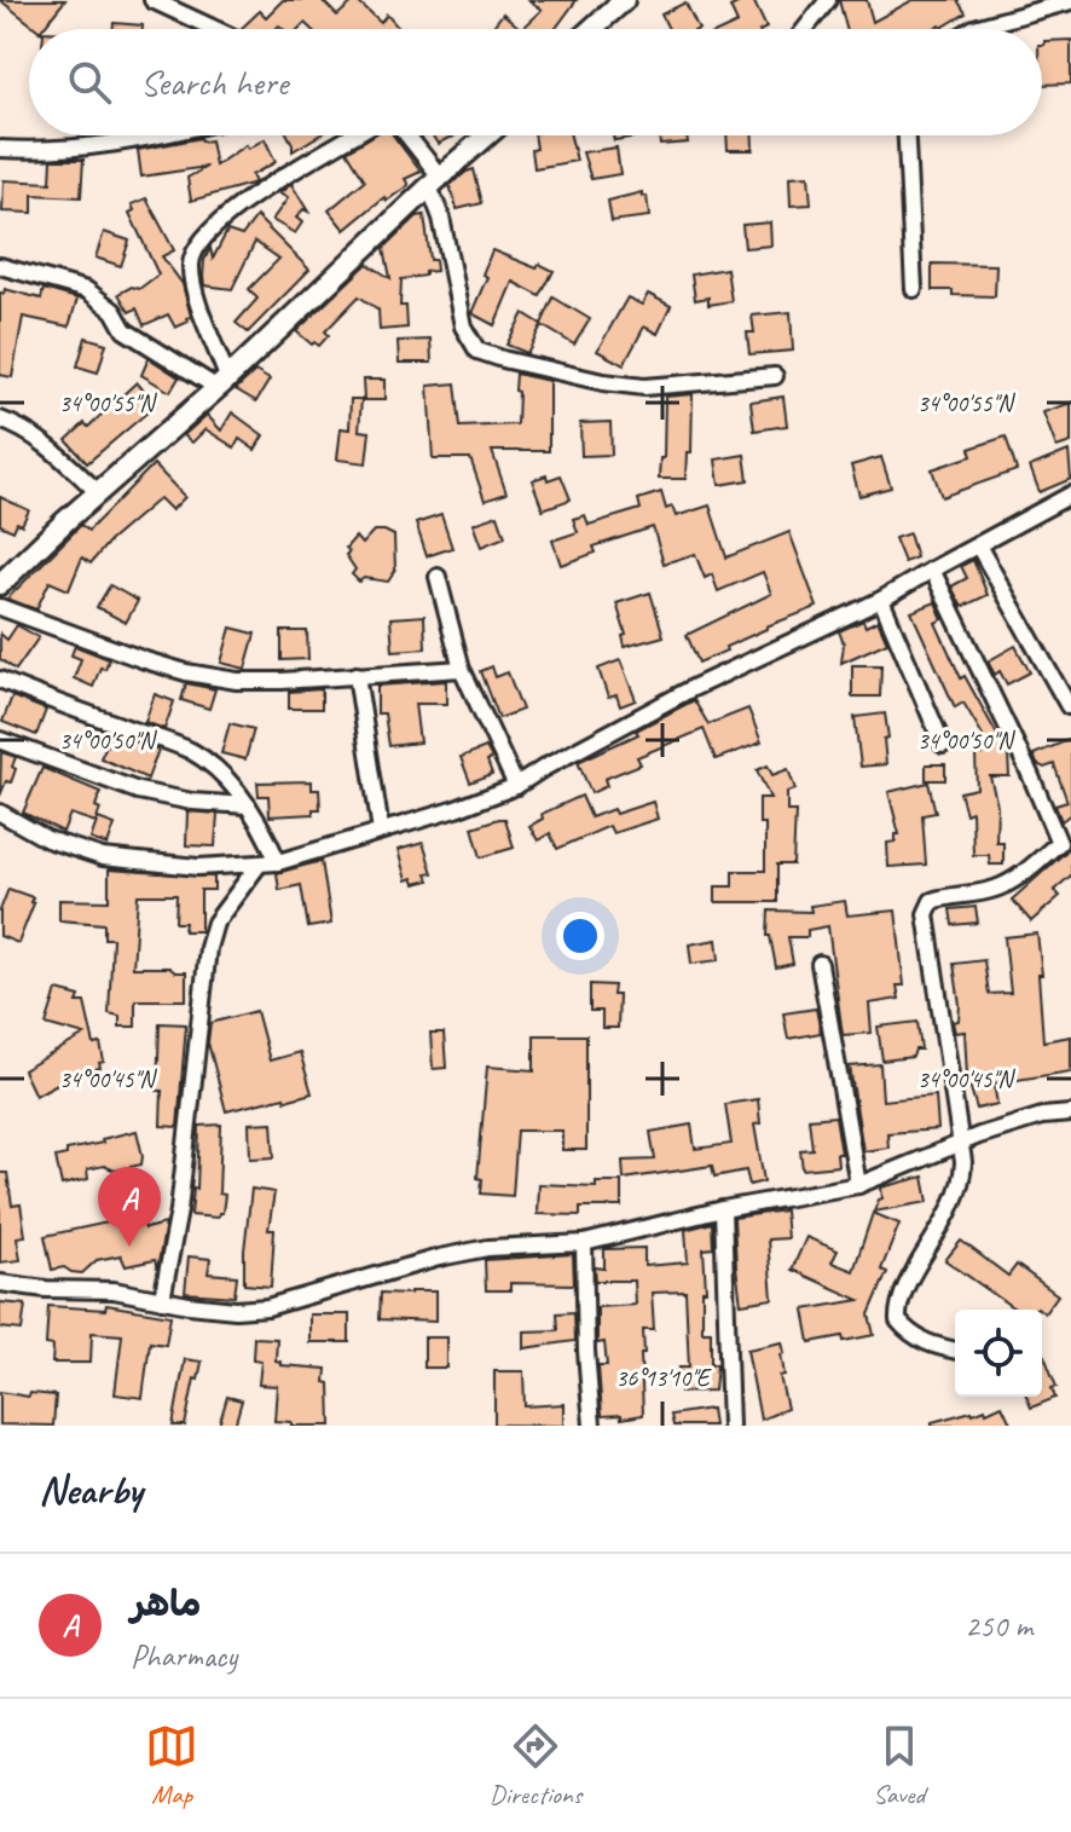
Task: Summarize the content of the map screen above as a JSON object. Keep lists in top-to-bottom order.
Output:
{
  "page": {
    "search": "Search here",
    "pins": "A",
    "heading": "Nearby",
    "list": [
      {
        "mark": "A",
        "name": "ماهر",
        "note": "Pharmacy",
        "value": "250 m"
      }
    ],
    "nav": ["Map", "Directions", "Saved"]
  },
  "coordinates": [
    "34°00'55\"N",
    "34°00'50\"N",
    "34°00'45\"N",
    "36°13'10\"E"
  ]
}
